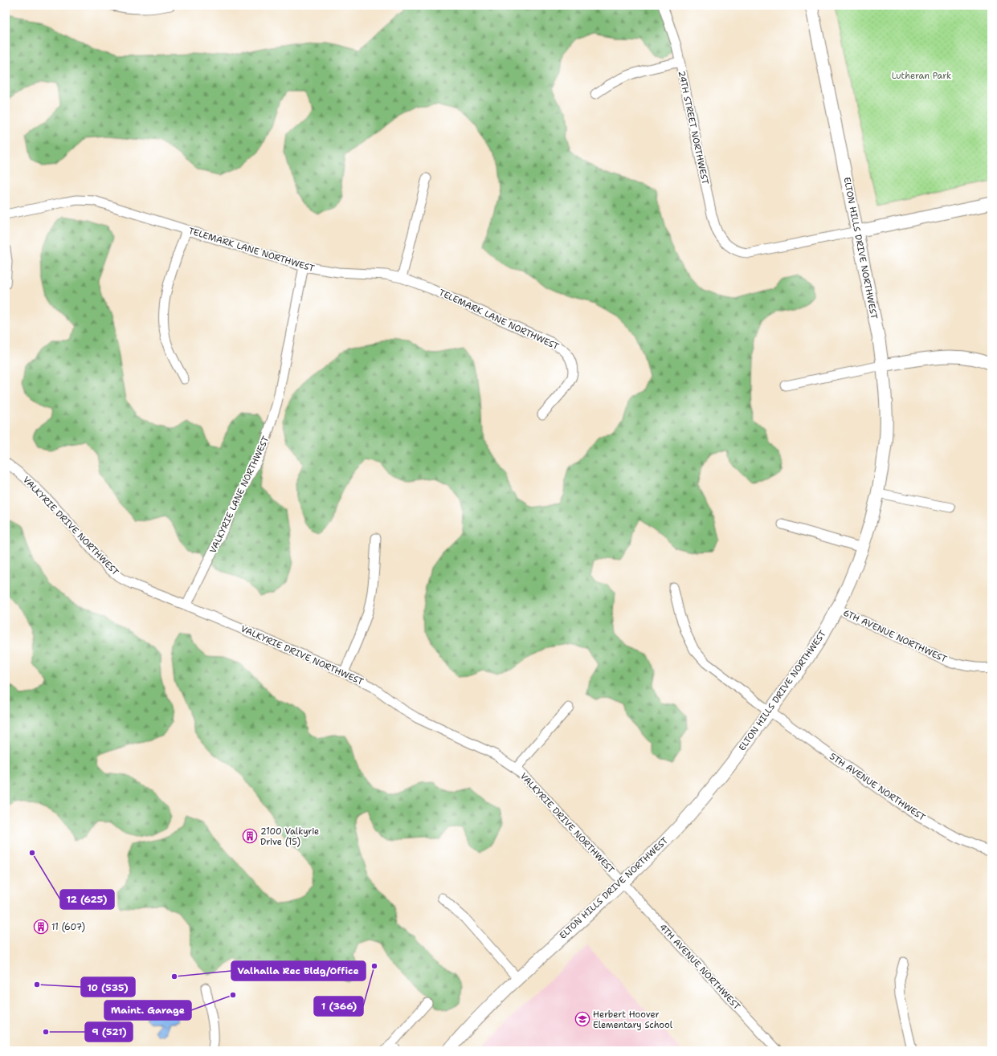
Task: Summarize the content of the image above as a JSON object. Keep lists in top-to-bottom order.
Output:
{
  "streets": {
    "main road": ["ELTON HILLS DRIVE NORTHWEST"],
    "street": [
      "24TH STREET NORTHWEST",
      "TELEMARK LANE NORTHWEST",
      "VALKYRIE LANE NORTHWEST",
      "VALKYRIE DRIVE NORTHWEST",
      "6TH AVENUE NORTHWEST",
      "5TH AVENUE NORTHWEST",
      "4TH AVENUE NORTHWEST"
    ]
  },
  "crossings": [
    ["24TH STREET NORTHWEST", "ELTON HILLS DRIVE NORTHWEST"],
    ["ELTON HILLS DRIVE NORTHWEST", "VALKYRIE DRIVE NORTHWEST"],
    ["ELTON HILLS DRIVE NORTHWEST", "6TH AVENUE NORTHWEST"],
    ["ELTON HILLS DRIVE NORTHWEST", "5TH AVENUE NORTHWEST"],
    ["ELTON HILLS DRIVE NORTHWEST", "4TH AVENUE NORTHWEST"],
    ["TELEMARK LANE NORTHWEST", "VALKYRIE LANE NORTHWEST"],
    ["VALKYRIE LANE NORTHWEST", "VALKYRIE DRIVE NORTHWEST"],
    ["VALKYRIE DRIVE NORTHWEST", "4TH AVENUE NORTHWEST"]
  ],
  "parks": ["Lutheran Park"],
  "places": {
    "building": ["2100 Valkyrie Drive (15)", "11 (607)"],
    "other": [
      "12 (625)",
      "1 (366)",
      "Valhalla Rec Bldg/Office",
      "10 (535)",
      "Maint. Garage",
      "9 (521)"
    ],
    "school or university": ["Herbert Hoover Elementary School"]
  }
}
